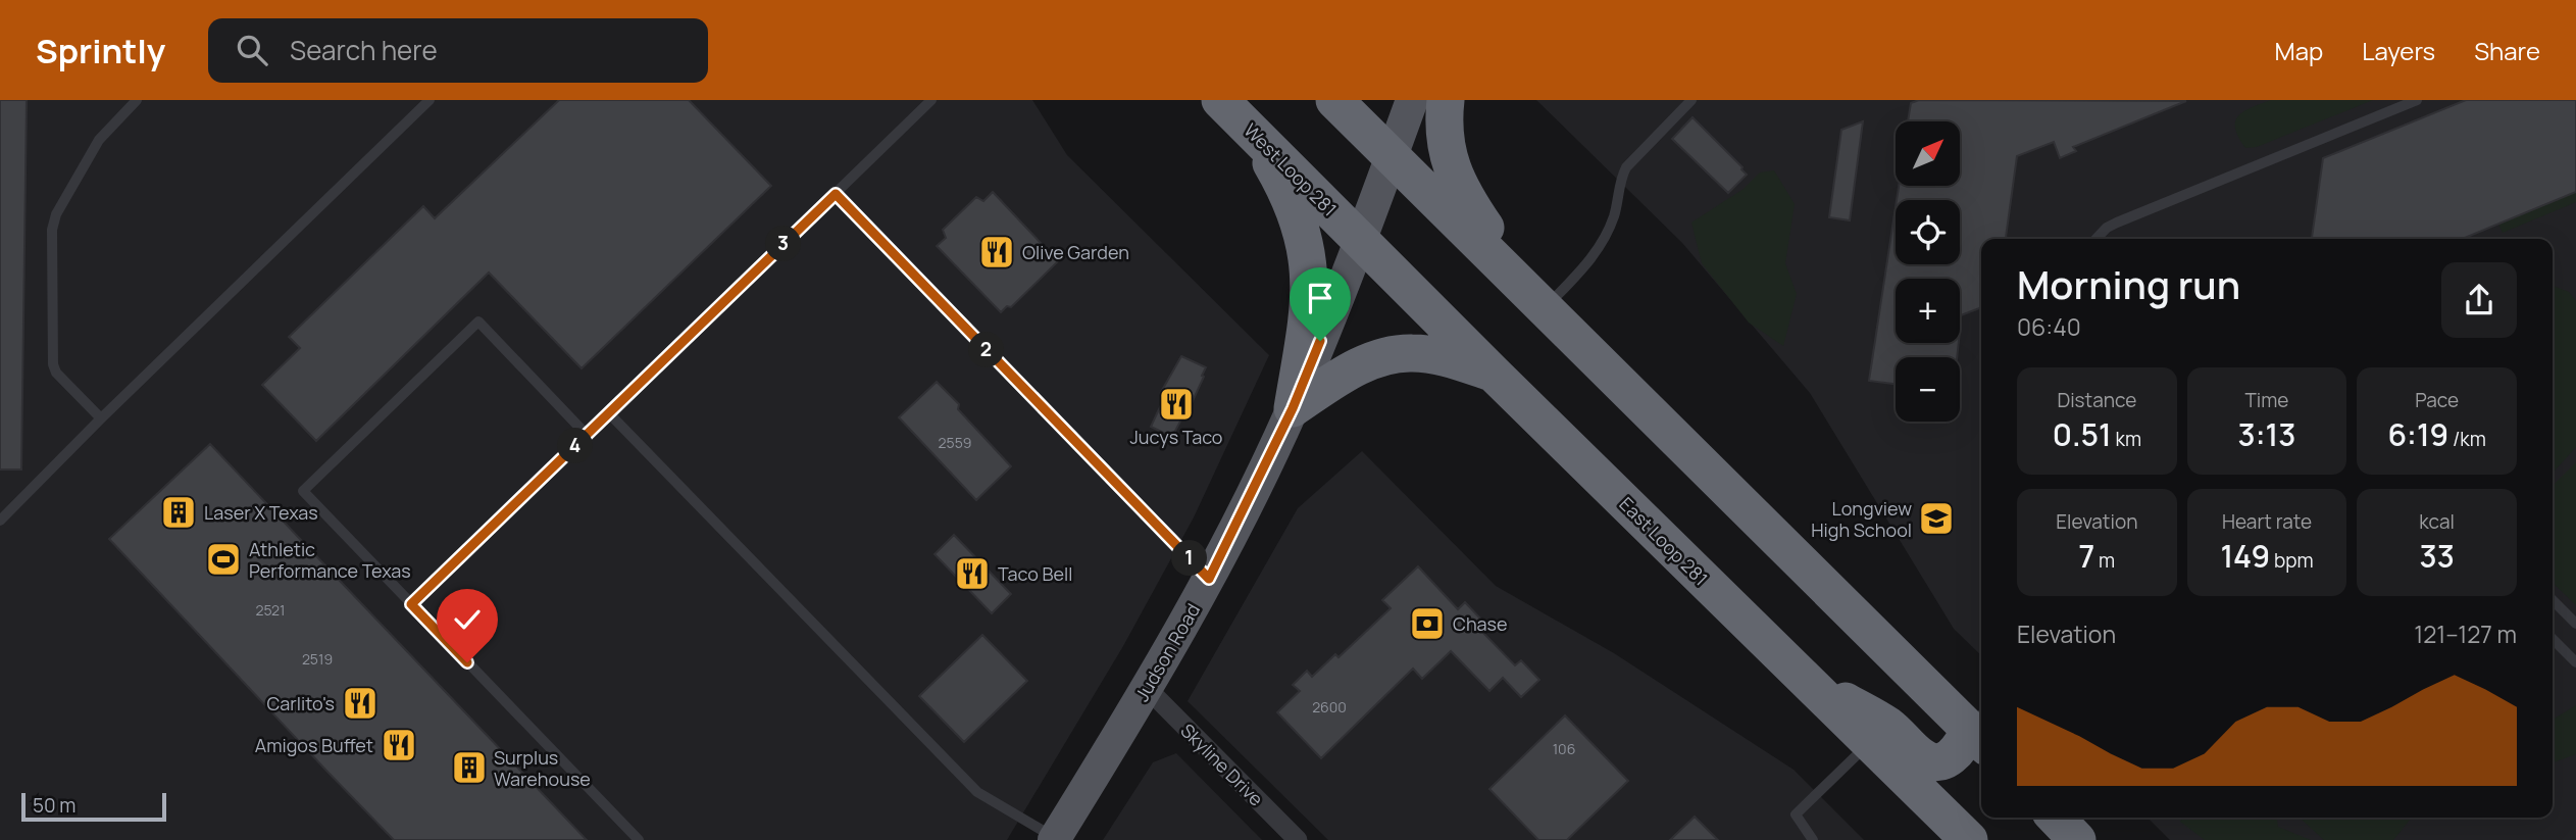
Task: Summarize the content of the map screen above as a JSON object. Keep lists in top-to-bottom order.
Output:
{
  "streets": {
    "highway": ["West Loop 281", "East Loop 281"],
    "main road": ["Judson Road"],
    "street": ["Skyline Drive"]
  },
  "crossings": [
    ["West Loop 281", "East Loop 281"],
    ["West Loop 281", "Judson Road"],
    ["East Loop 281", "Judson Road"],
    ["Judson Road", "Skyline Drive"]
  ],
  "places": {
    "restaurant": [
      "Olive Garden",
      "Jucys Taco",
      "Taco Bell",
      "Carlito's",
      "Amigos Buffet"
    ],
    "building": ["Laser X Texas", "Surplus Warehouse"],
    "school or university": ["Longview High School"],
    "sports": ["Athletic Performance Texas"],
    "bank": ["Chase"]
  },
  "house_numbers": [
    "2559",
    "2521",
    "2519",
    "2600",
    "106"
  ],
  "scale_bar": "50 m",
  "north": "top right",
  "page": {
    "header": "Sprintly",
    "search": "Search here",
    "nav": ["Map", "Layers", "Share"],
    "map_buttons": ["+", "−"],
    "pins": [
      "3",
      "2",
      "4",
      "1"
    ],
    "heading": ["Morning run", "06:40"],
    "stats": [
      ["Distance", "0.51 km"],
      ["Time", "3:13"],
      ["Pace", "6:19 /km"],
      ["Elevation", "7 m"],
      ["Heart rate", "149 bpm"],
      ["kcal", "33"]
    ],
    "chart": ["Elevation", "121–127 m"],
    "scale": "50 m"
  }
}
